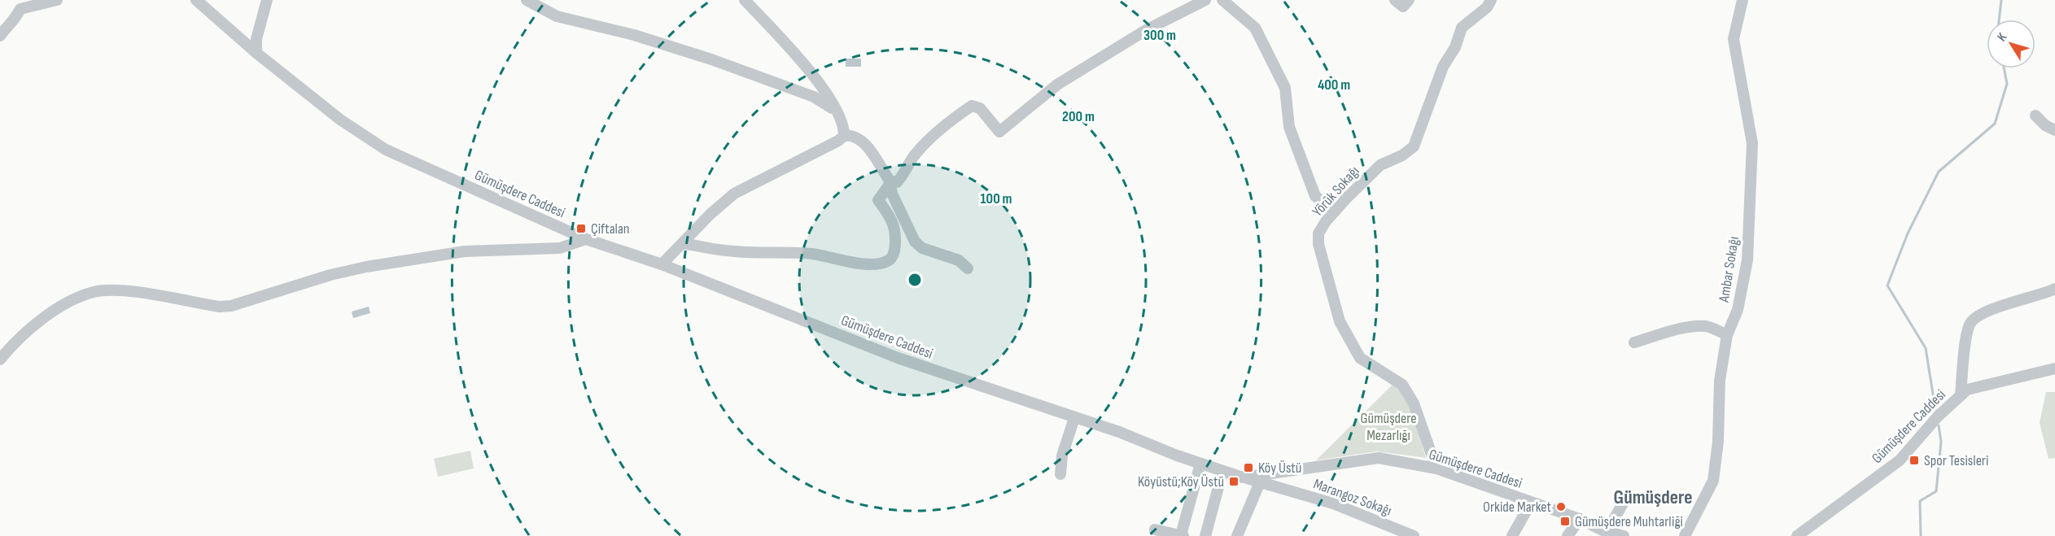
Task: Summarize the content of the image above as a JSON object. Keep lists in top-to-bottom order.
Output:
{
  "streets": {
    "street": [
      "Yörük Sokağı",
      "Gümüşdere Caddesi",
      "Ambar Sokağı",
      "Marangoz Sokağı"
    ]
  },
  "crossings": [
    ["Yörük Sokağı", "Gümüşdere Caddesi"],
    ["Gümüşdere Caddesi", "Marangoz Sokağı"]
  ],
  "districts": ["Gümüşdere"],
  "parks": ["Gümüşdere Mezarlığı"],
  "places": {
    "transit": [
      "Çiftalan",
      "Spor Tesisleri",
      "Köy Üstü",
      "Köyüstü;Köy Üstü",
      "Gümüşdere Muhtarliği"
    ],
    "other": ["Orkide Market"]
  },
  "north": "top left",
  "rings": [
    "300 m",
    "400 m",
    "200 m",
    "100 m"
  ]
}
